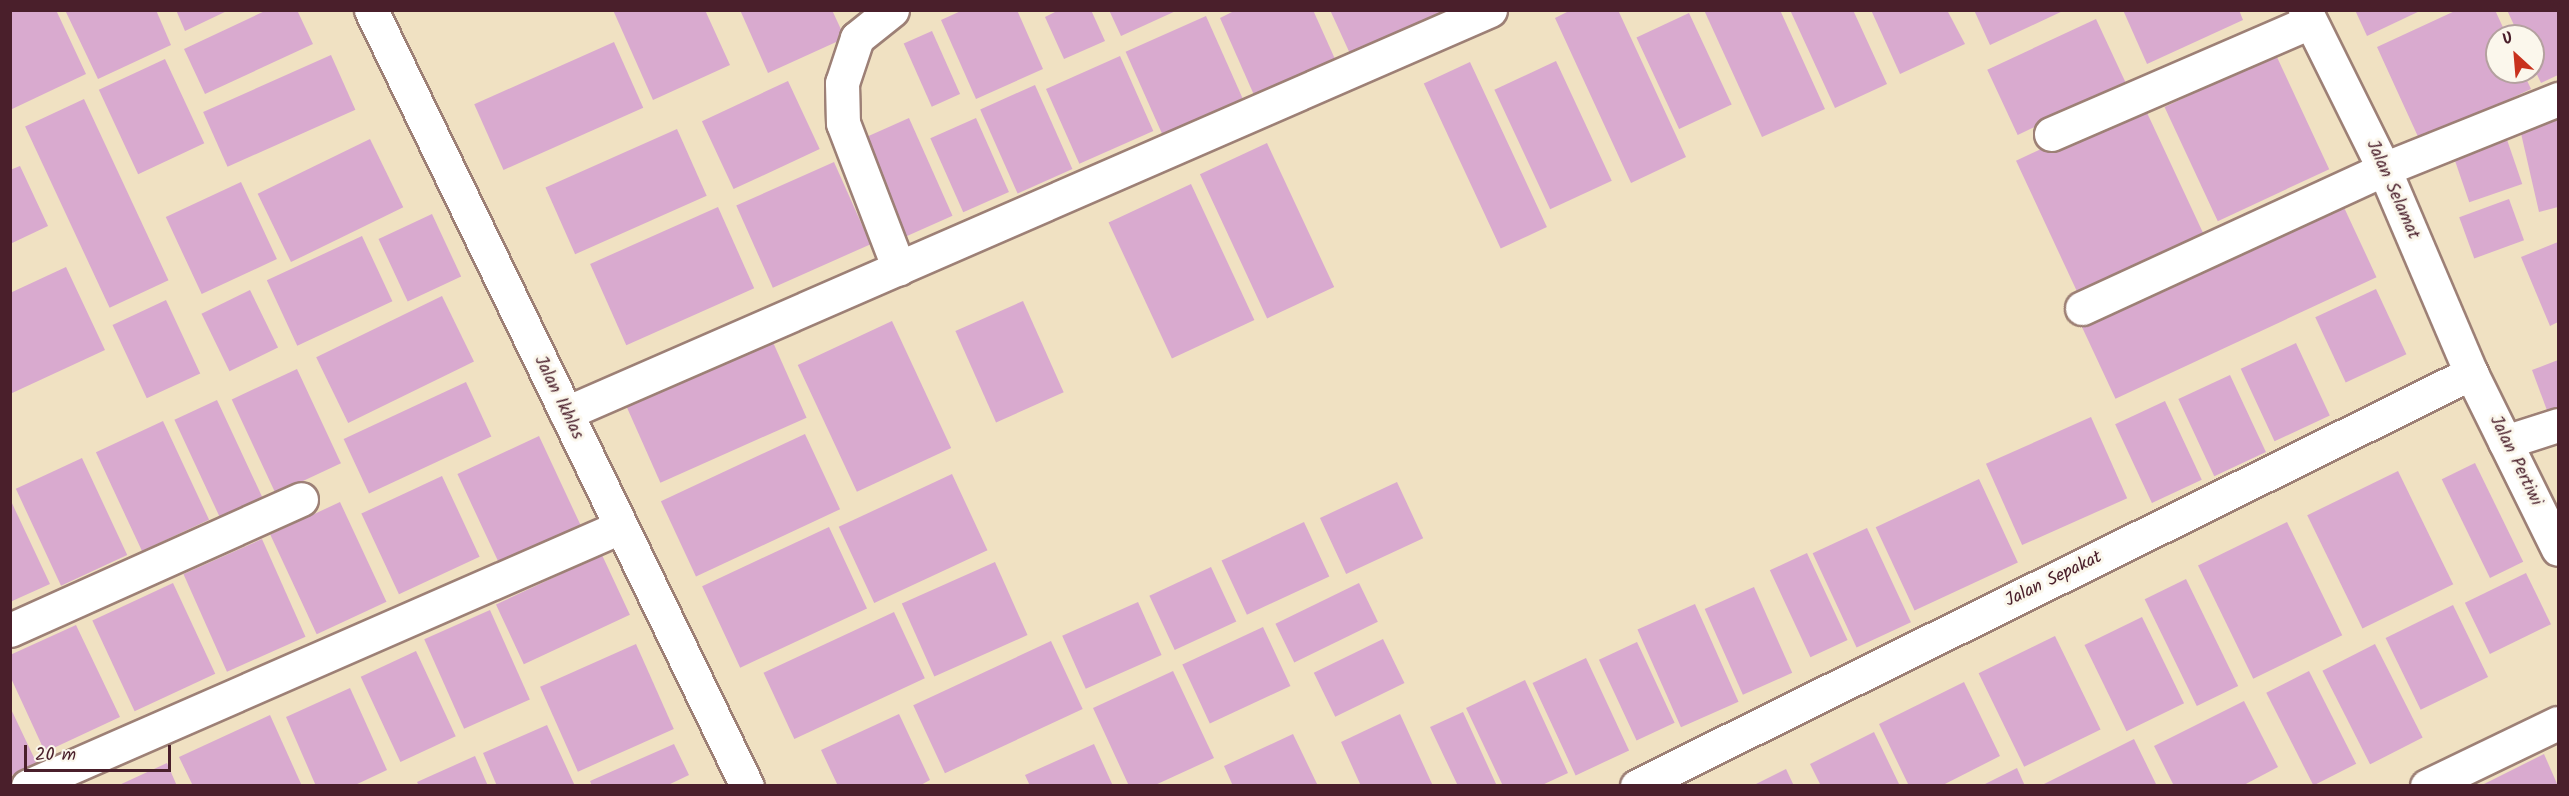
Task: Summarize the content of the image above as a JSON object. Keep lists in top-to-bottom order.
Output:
{
  "streets": {
    "street": [
      "Jalan Selamat",
      "Jalan Ikhlas",
      "Jalan Pertiwi",
      "Jalan Sepakat"
    ]
  },
  "crossings": [
    ["Jalan Selamat", "Jalan Pertiwi"],
    ["Jalan Selamat", "Jalan Sepakat"],
    ["Jalan Pertiwi", "Jalan Sepakat"]
  ],
  "scale_bar": "20 m",
  "north": "top left"
}
